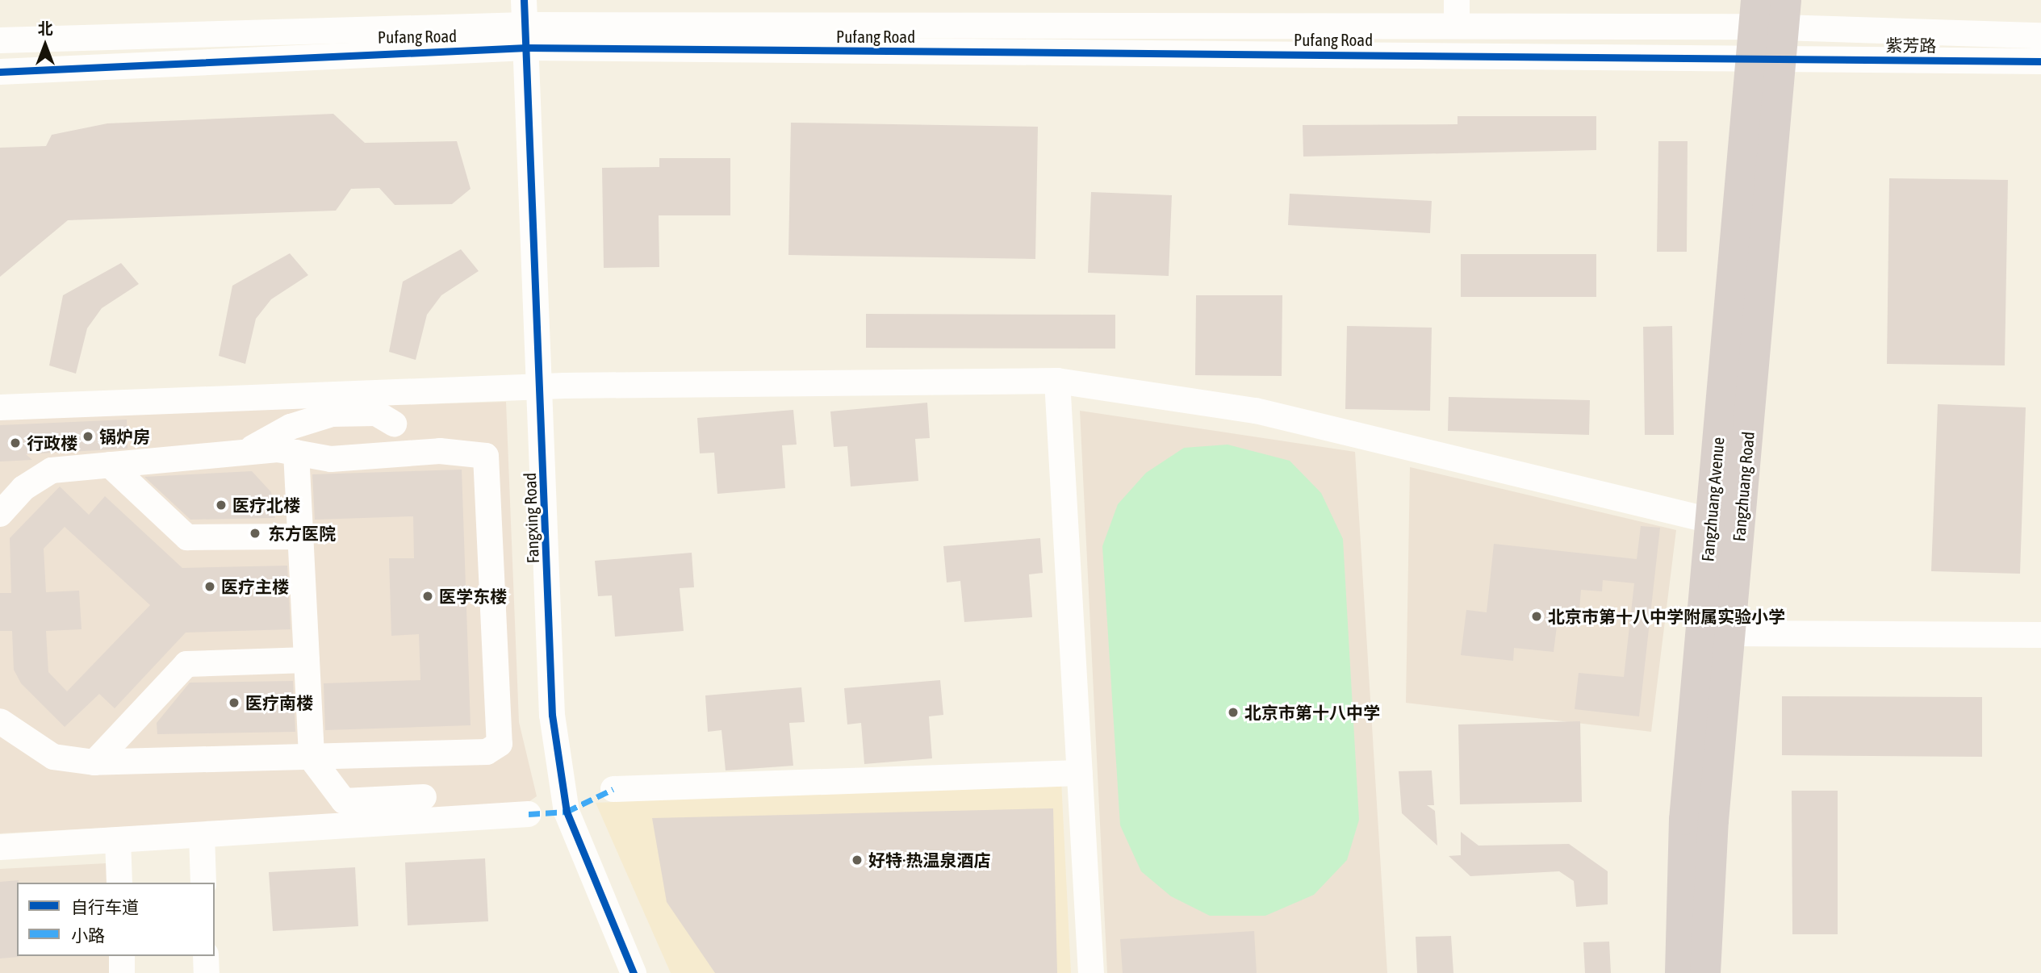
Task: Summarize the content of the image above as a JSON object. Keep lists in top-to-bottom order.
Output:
{
  "streets": {
    "main road": ["Fangzhuang Road", "Fangzhuang Avenue"],
    "street": ["Pufang Road", "紫芳路", "Fangxing Road"]
  },
  "crossings": [
    ["Pufang Road", "紫芳路"],
    ["Pufang Road", "Fangzhuang Road"],
    ["Pufang Road", "Fangzhuang Avenue"],
    ["Pufang Road", "Fangxing Road"],
    ["紫芳路", "Fangzhuang Road"],
    ["紫芳路", "Fangzhuang Avenue"],
    ["Fangzhuang Road", "Fangzhuang Avenue"]
  ],
  "places": [
    "锅炉房",
    "行政楼",
    "医疗北楼",
    "东方医院",
    "医疗主楼",
    "医学东楼",
    "北京市第十八中学附属实验小学",
    "医疗南楼",
    "北京市第十八中学",
    "好特·热温泉酒店"
  ],
  "legend": ["自行车道", "小路"],
  "north": "top"
}
